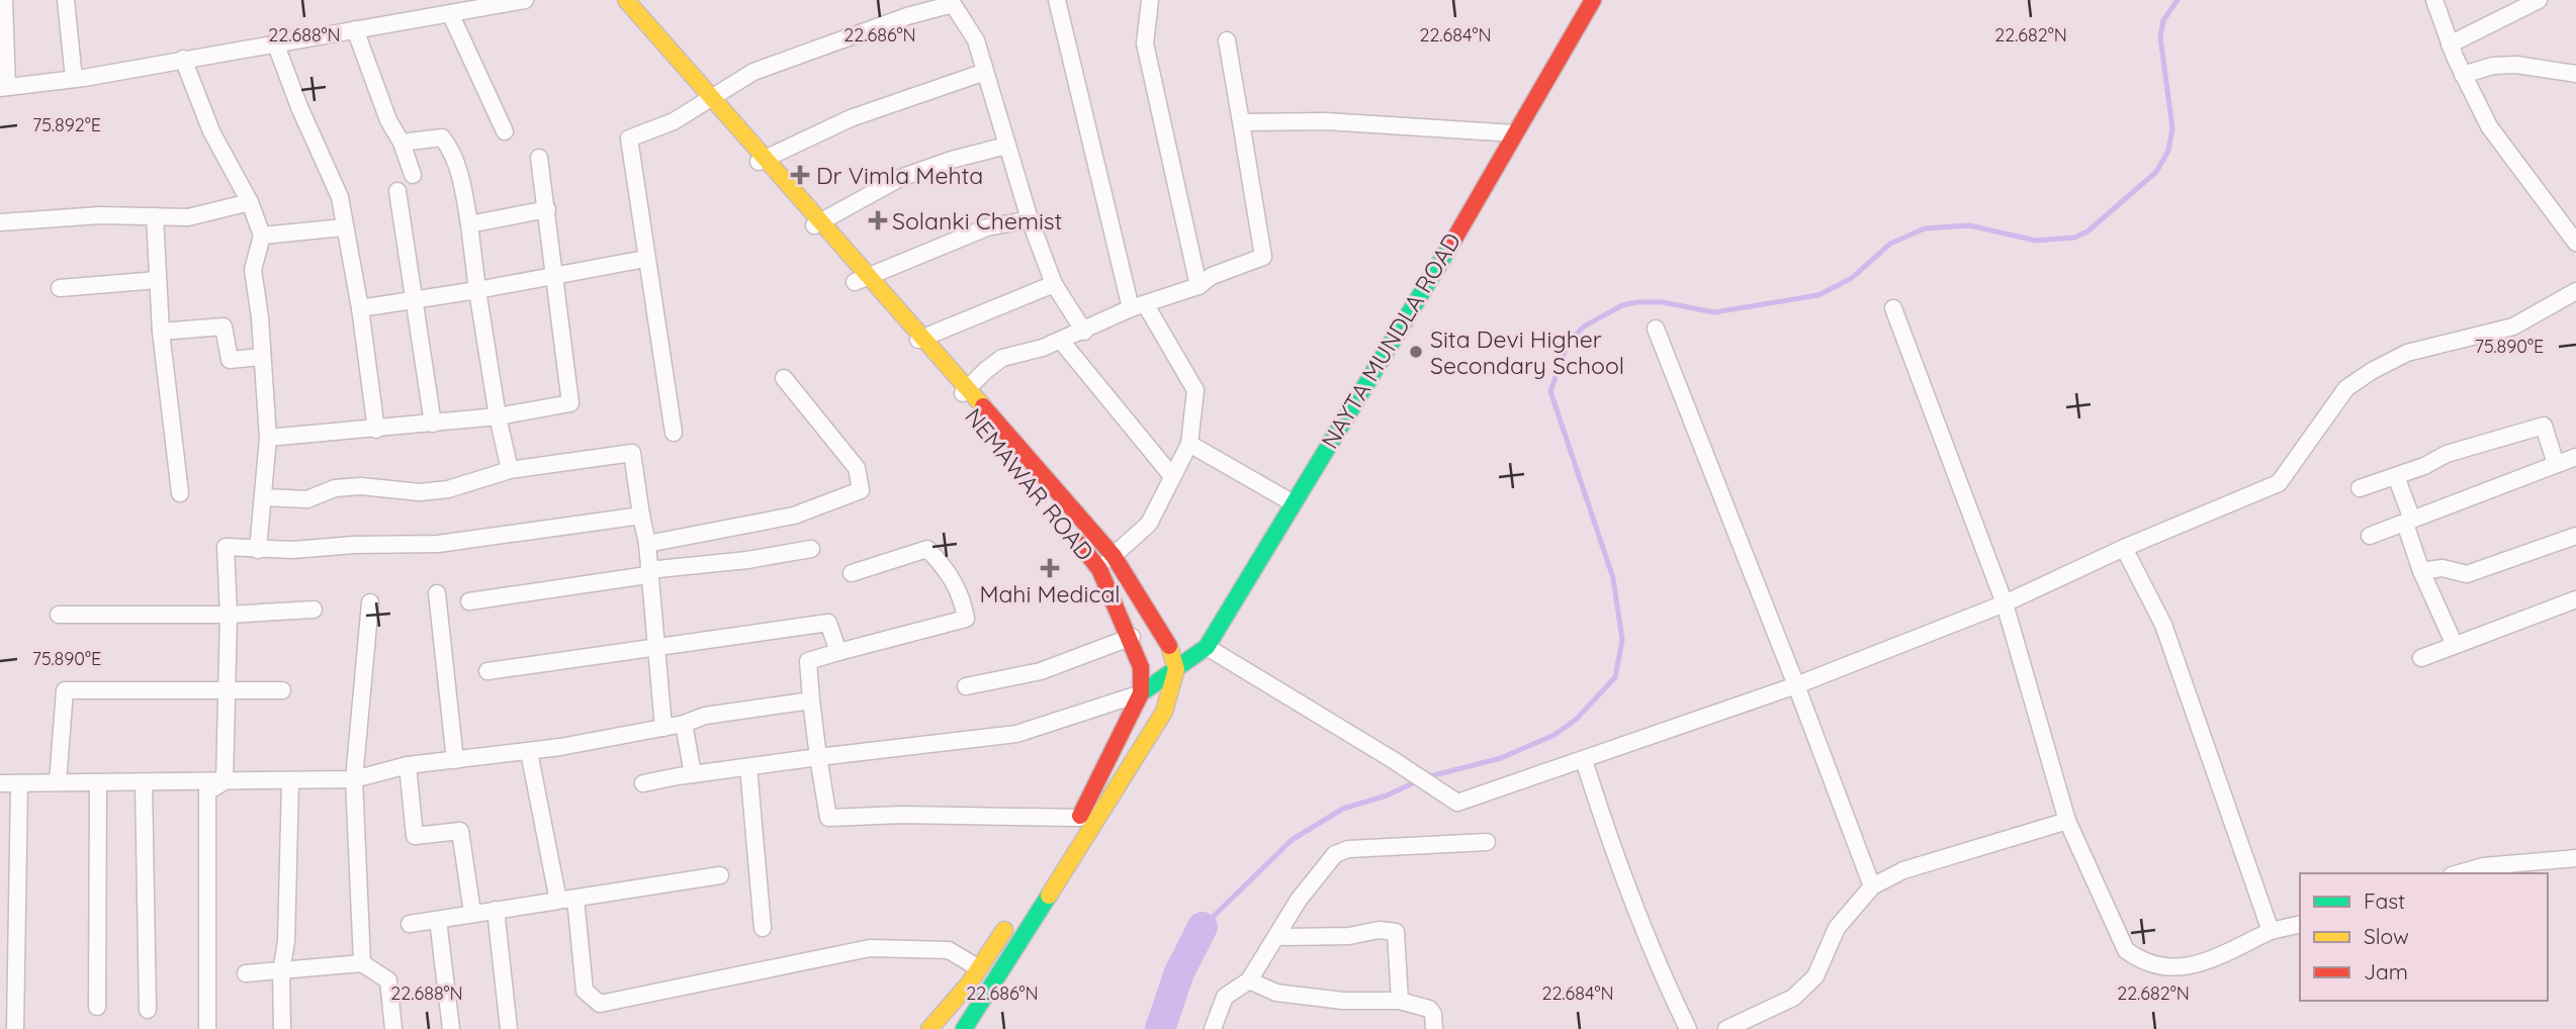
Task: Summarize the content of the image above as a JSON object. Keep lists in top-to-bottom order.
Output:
{
  "streets": {
    "main road": ["NAYTA MUNDLA ROAD", "NEMAWAR ROAD"]
  },
  "crossings": [
    ["NAYTA MUNDLA ROAD", "NEMAWAR ROAD"]
  ],
  "places": {
    "health": ["Dr Vimla Mehta", "Solanki Chemist", "Mahi Medical"],
    "other": ["Sita Devi Higher Secondary School"]
  },
  "legend": ["Fast", "Slow", "Jam"],
  "coordinates": [
    "22.688°N",
    "22.686°N",
    "22.684°N",
    "22.682°N",
    "75.892°E",
    "75.890°E"
  ]
}
